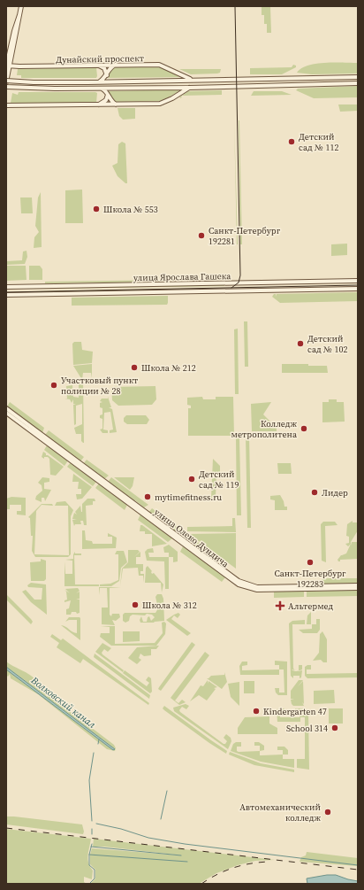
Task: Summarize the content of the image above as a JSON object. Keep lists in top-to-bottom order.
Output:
{
  "streets": {
    "street": ["Дунайский проспект", "улица Ярослава Гашека", "улица Олеко Дундича"]
  },
  "water": ["Волковский канал"],
  "places": {
    "other": [
      "Детский сад № 112",
      "Школа № 553",
      "Санкт-Петербург 192281",
      "Детский сад № 102",
      "Школа № 212",
      "Участковый пункт полиции № 28",
      "Колледж метрополитена",
      "Детский сад № 119",
      "Лидер",
      "mytimefitness.ru",
      "Санкт-Петербург 192283",
      "Школа № 312",
      "Kindergarten 47",
      "School 314",
      "Автомеханический колледж"
    ],
    "health": ["Альтермед"]
  }
}
